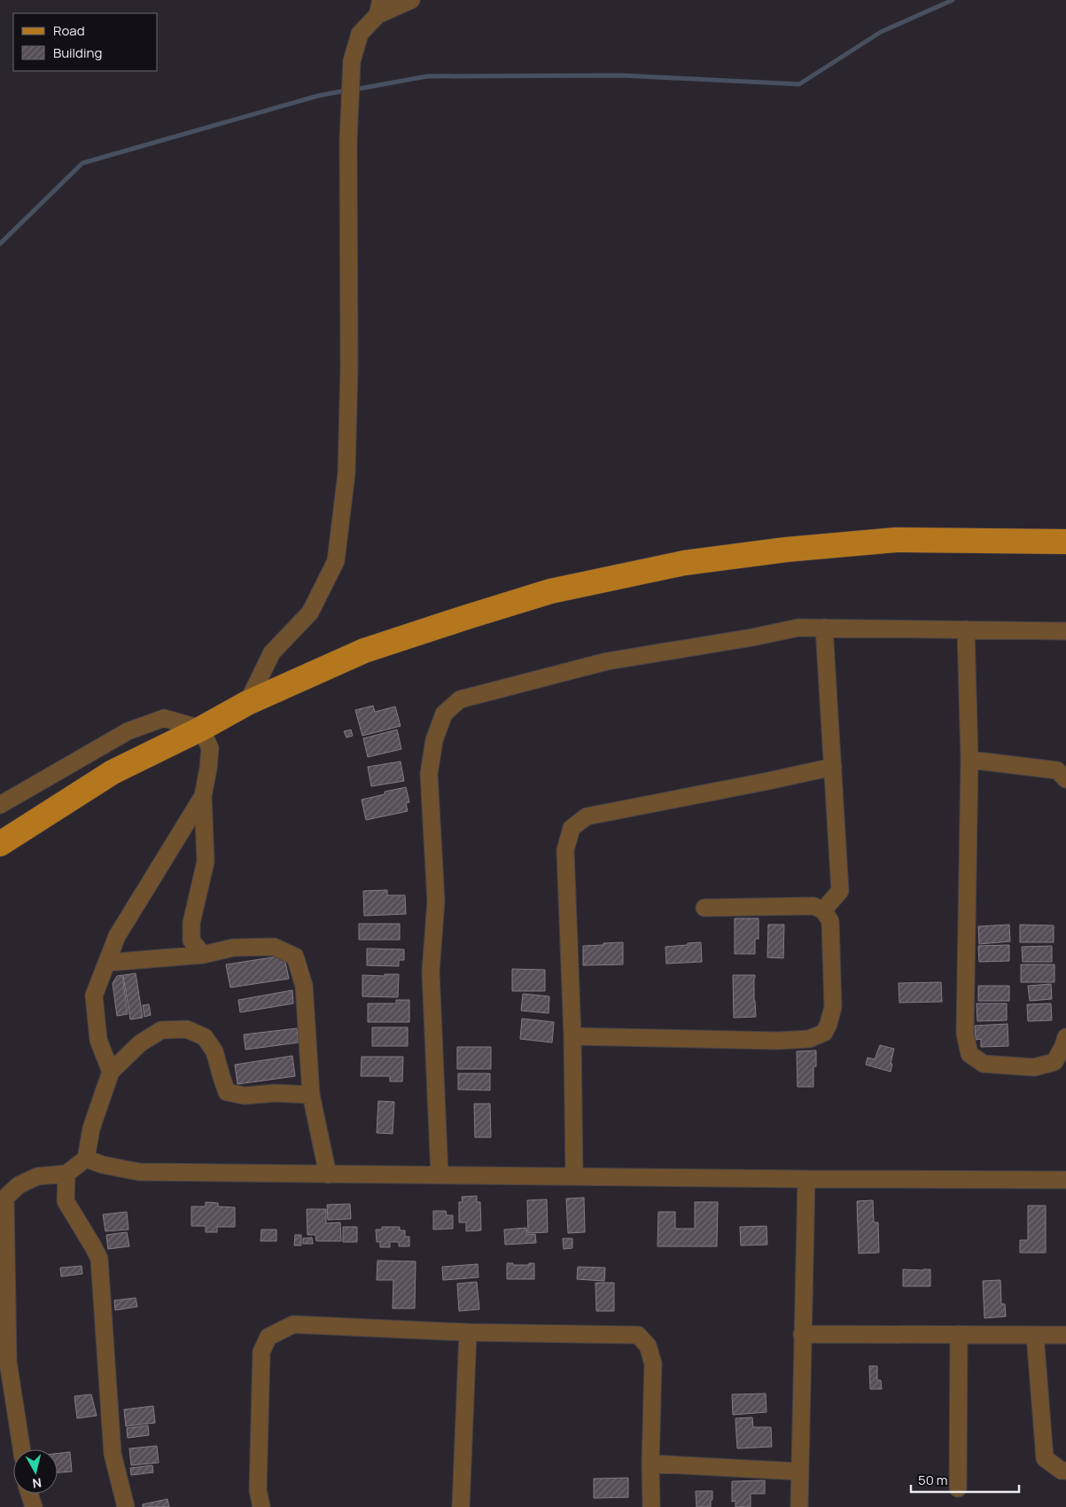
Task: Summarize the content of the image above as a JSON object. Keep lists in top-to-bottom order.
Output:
{
  "legend": ["Road", "Building"],
  "scale_bar": "50 m",
  "north": "bottom"
}
